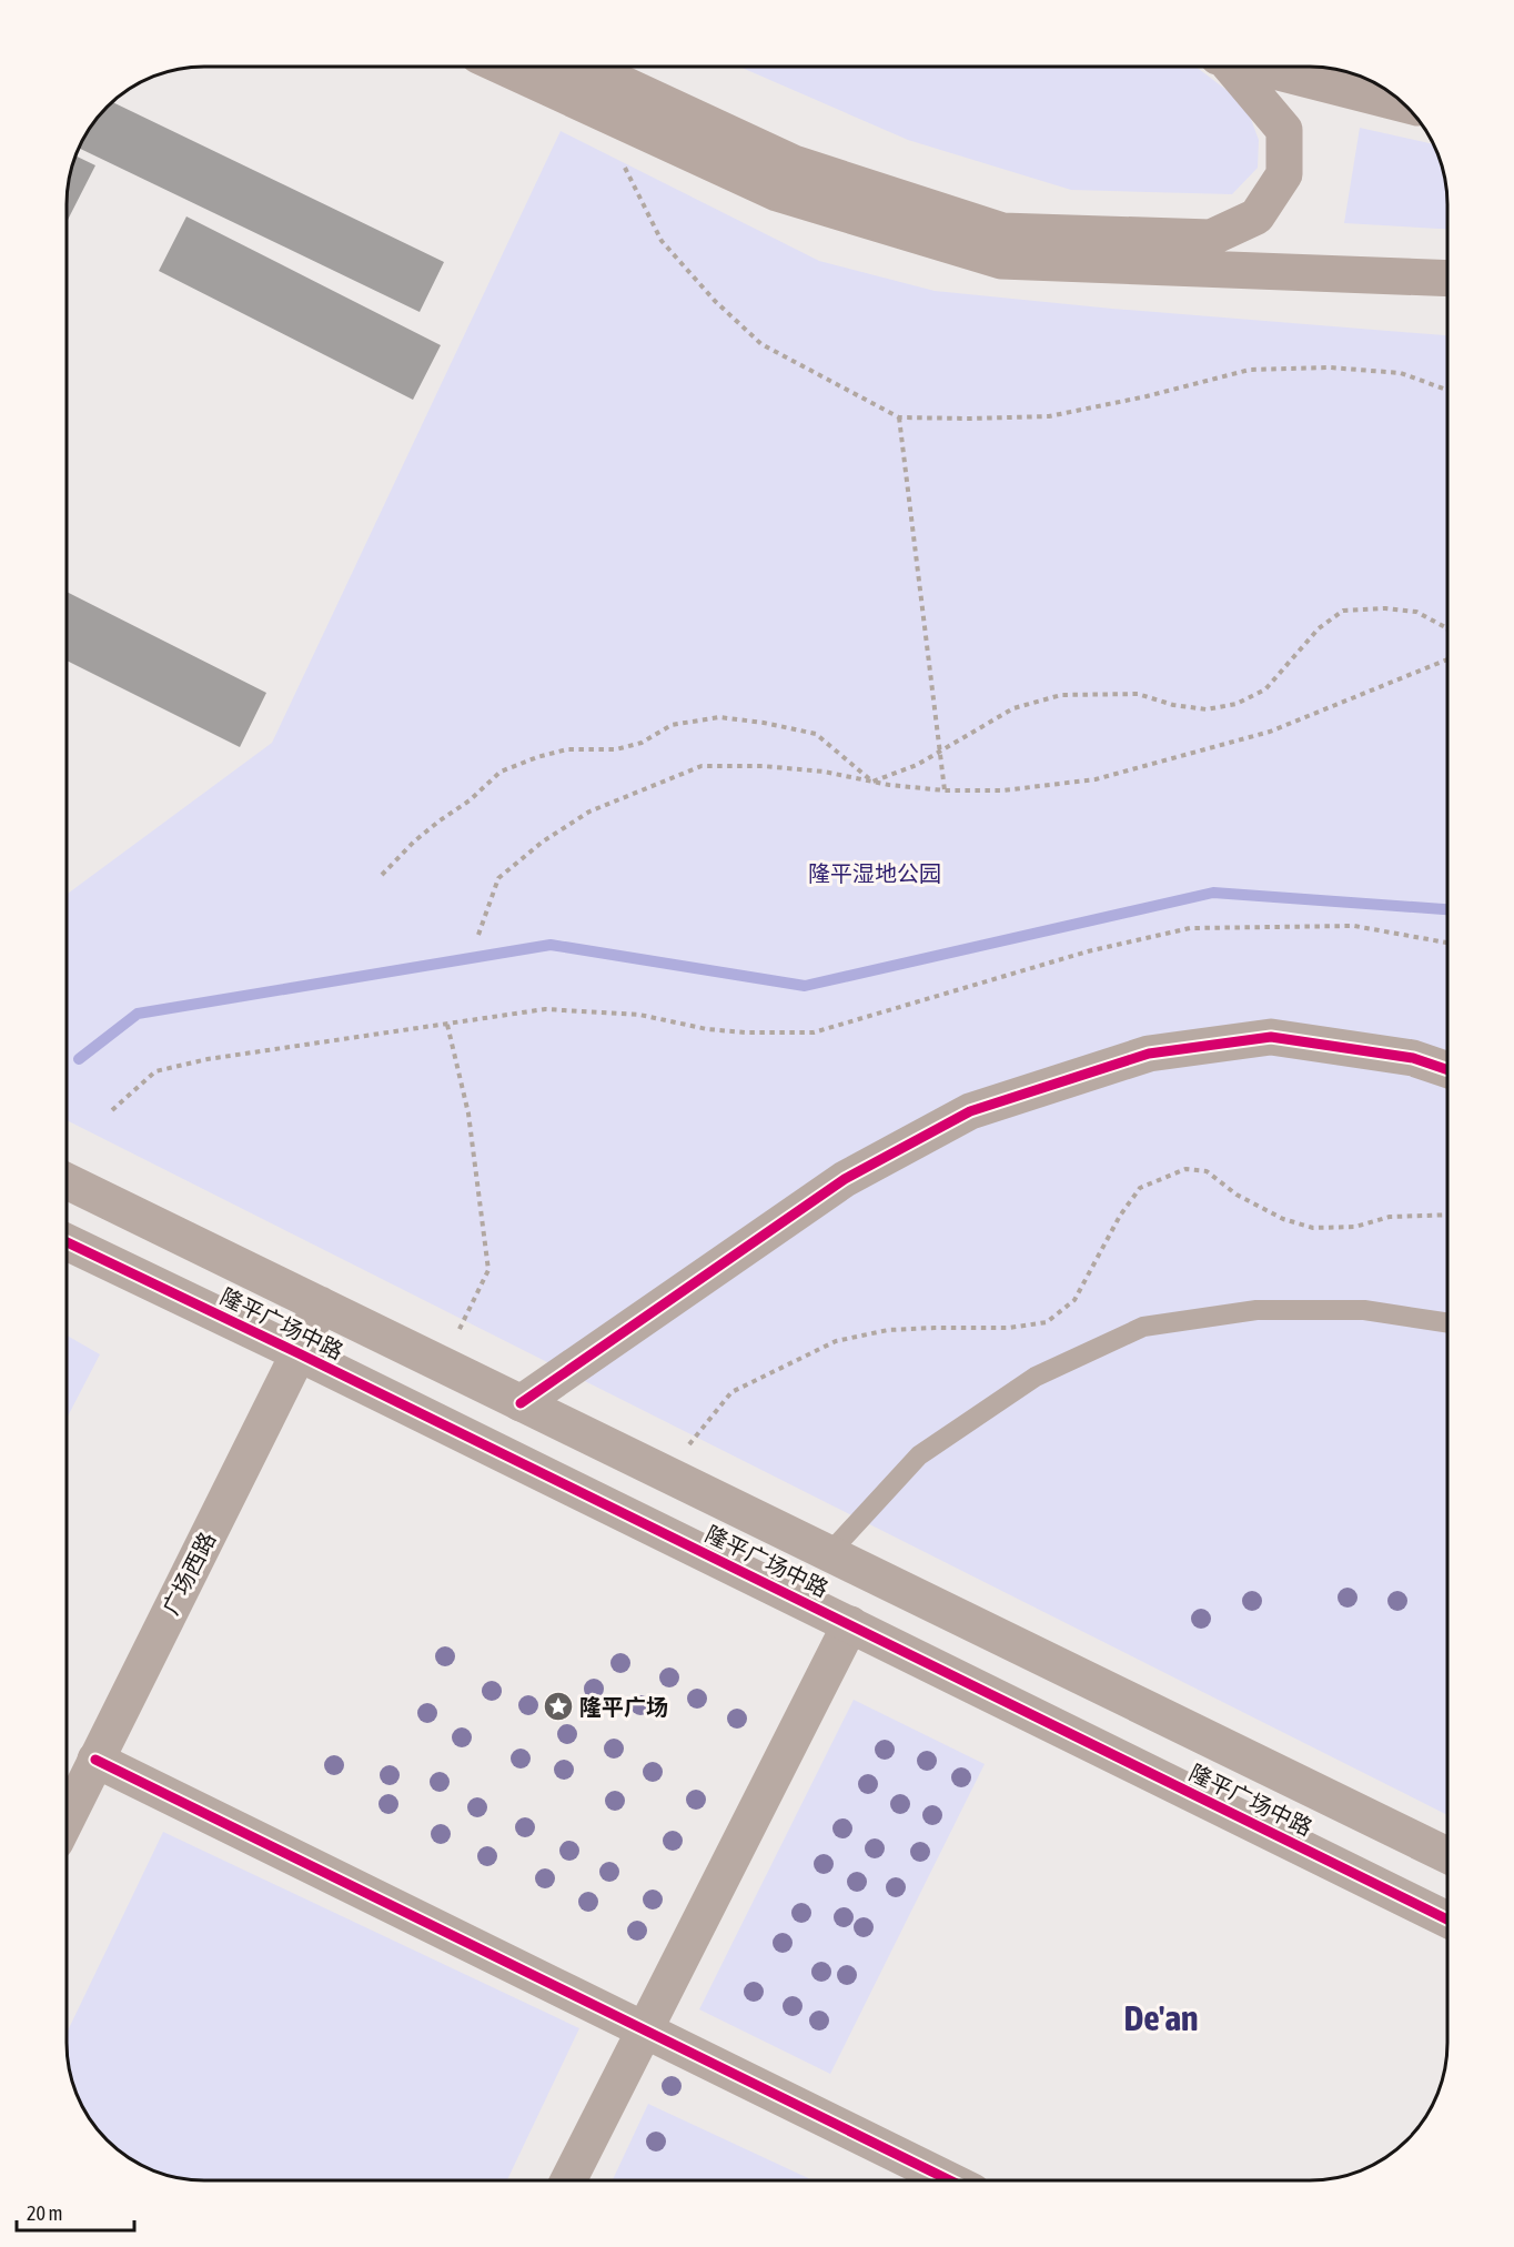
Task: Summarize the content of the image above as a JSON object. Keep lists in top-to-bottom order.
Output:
{
  "streets": {
    "street": ["隆平广场中路", "广场西路"]
  },
  "crossings": [
    ["隆平广场中路", "广场西路"]
  ],
  "districts": ["De'an"],
  "parks": ["隆平湿地公园"],
  "places": {
    "place": ["隆平广场"]
  },
  "scale_bar": "20 m"
}
